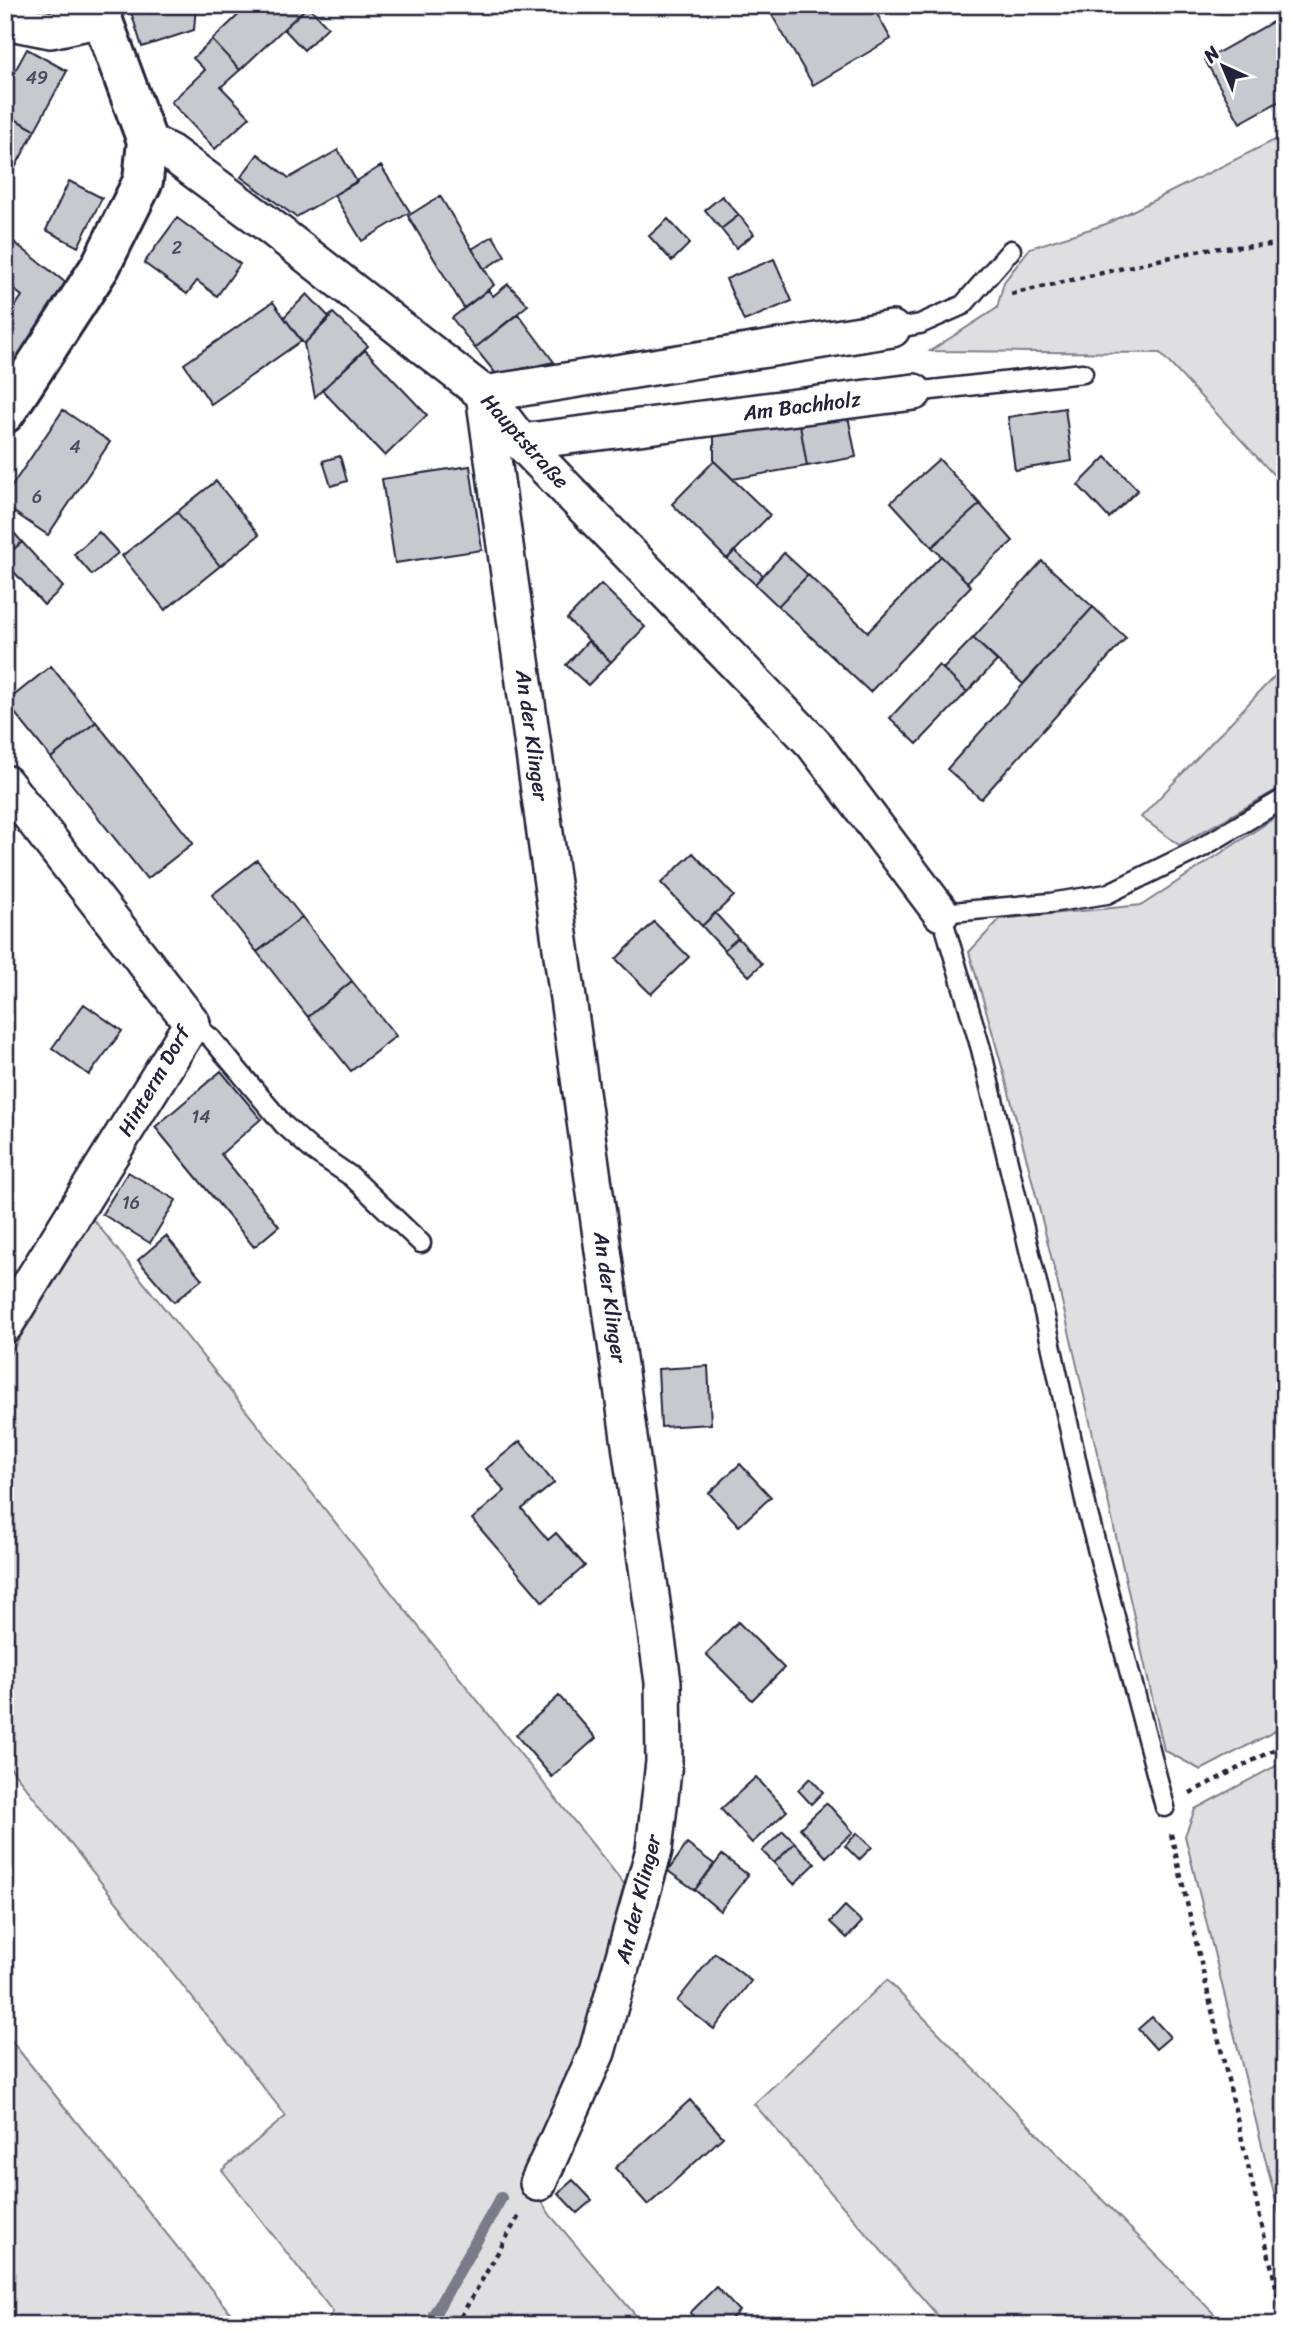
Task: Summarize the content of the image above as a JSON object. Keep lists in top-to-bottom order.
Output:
{
  "streets": {
    "street": [
      "Am Bachholz",
      "Hauptstraße",
      "An der Klinger",
      "Hinterm Dorf"
    ]
  },
  "crossings": [
    ["Am Bachholz", "Hauptstraße"],
    ["Hauptstraße", "An der Klinger"]
  ],
  "house_numbers": [
    "49",
    "2",
    "4",
    "6",
    "14",
    "16"
  ],
  "north": "top left"
}
